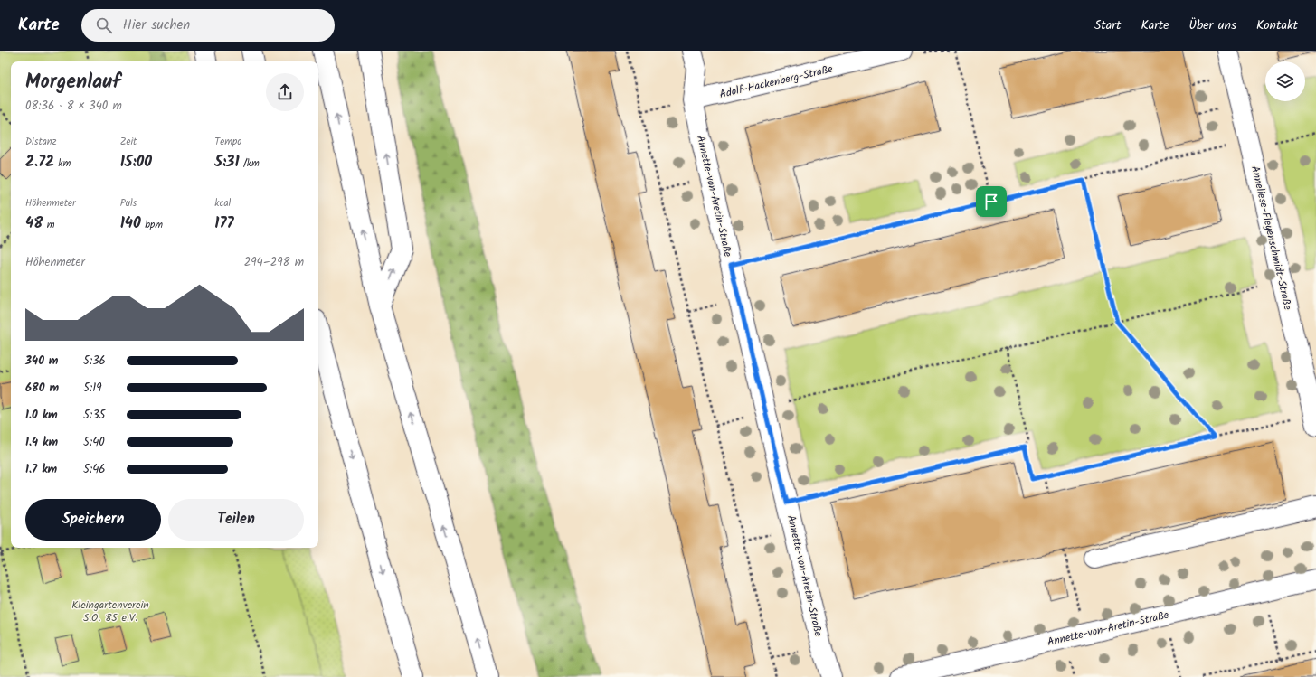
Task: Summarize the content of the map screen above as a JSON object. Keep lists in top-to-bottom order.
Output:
{
  "streets": {
    "main road": ["Adolf-Hackenberg-Straße", "Annette-von-Aretin-Straße", "Anneliese-Fleyenschmidt-Straße"]
  },
  "crossings": [
    ["Adolf-Hackenberg-Straße", "Annette-von-Aretin-Straße"]
  ],
  "parks": ["Kleingartenverein S.O. 85 e.V."],
  "page": {
    "header": "Karte",
    "search": "Hier suchen",
    "nav": [
      "Start",
      "Karte",
      "Über uns",
      "Kontakt"
    ],
    "heading": ["Morgenlauf", "08:36 · 8 × 340 m"],
    "stats": [
      ["Distanz", "2.72 km"],
      ["Zeit", "15:00"],
      ["Tempo", "5:31 /km"],
      ["Höhenmeter", "48 m"],
      ["Puls", "140 bpm"],
      ["kcal", "177"]
    ],
    "chart": ["Höhenmeter", "294–298 m"],
    "list": [
      {
        "name": "340 m",
        "note": "5:36"
      },
      {
        "name": "680 m",
        "note": "5:19"
      },
      {
        "name": "1.0 km",
        "note": "5:35"
      },
      {
        "name": "1.4 km",
        "note": "5:40"
      },
      {
        "name": "1.7 km",
        "note": "5:46"
      }
    ],
    "buttons": ["Speichern", "Teilen"]
  }
}
